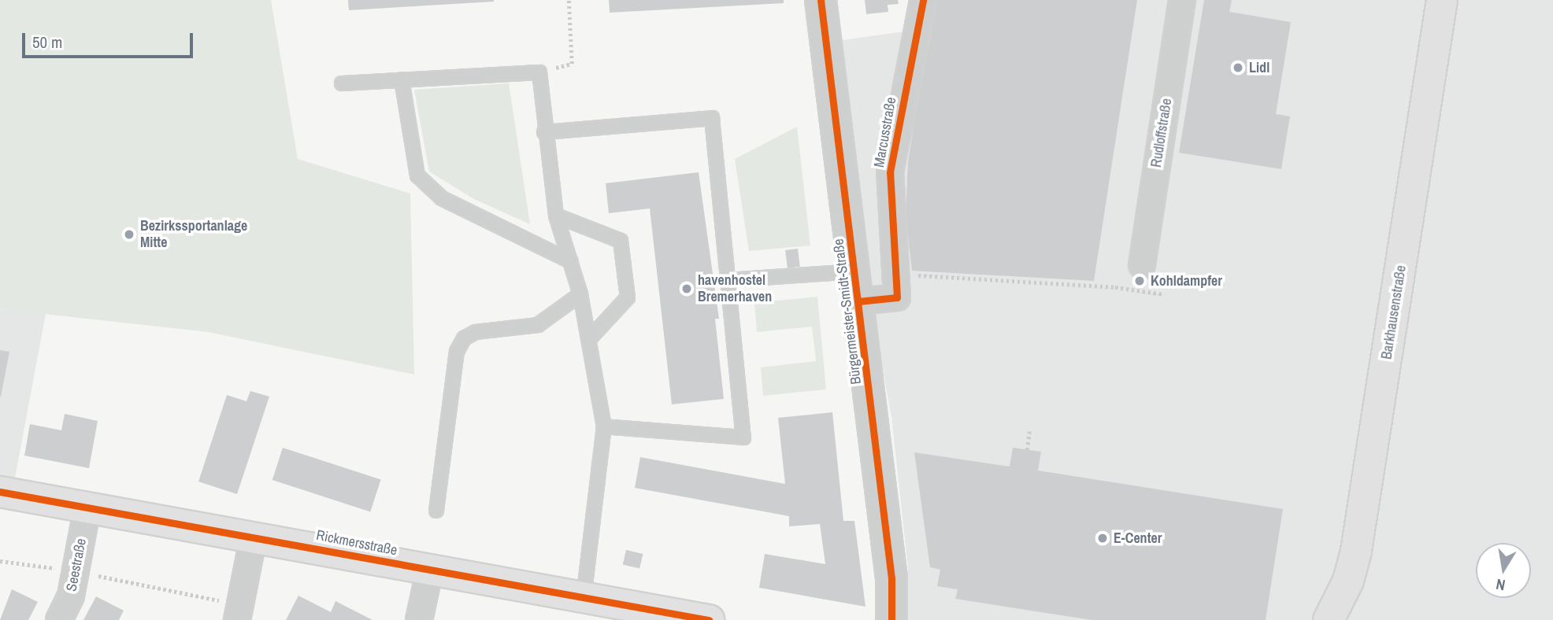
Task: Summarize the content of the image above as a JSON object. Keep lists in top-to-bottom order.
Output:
{
  "streets": {
    "main road": ["Barkhausenstraße", "Rickmersstraße"],
    "street": [
      "Marcusstraße",
      "Rudloffstraße",
      "Bürgermeister-Smidt-Straße",
      "Seestraße"
    ]
  },
  "crossings": [
    ["Marcusstraße", "Bürgermeister-Smidt-Straße"],
    ["Rickmersstraße", "Seestraße"]
  ],
  "places": [
    "Lidl",
    "Bezirkssportanlage Mitte",
    "Kohldampfer",
    "havenhostel Bremerhaven",
    "E-Center"
  ],
  "scale_bar": "50 m",
  "north": "bottom"
}
